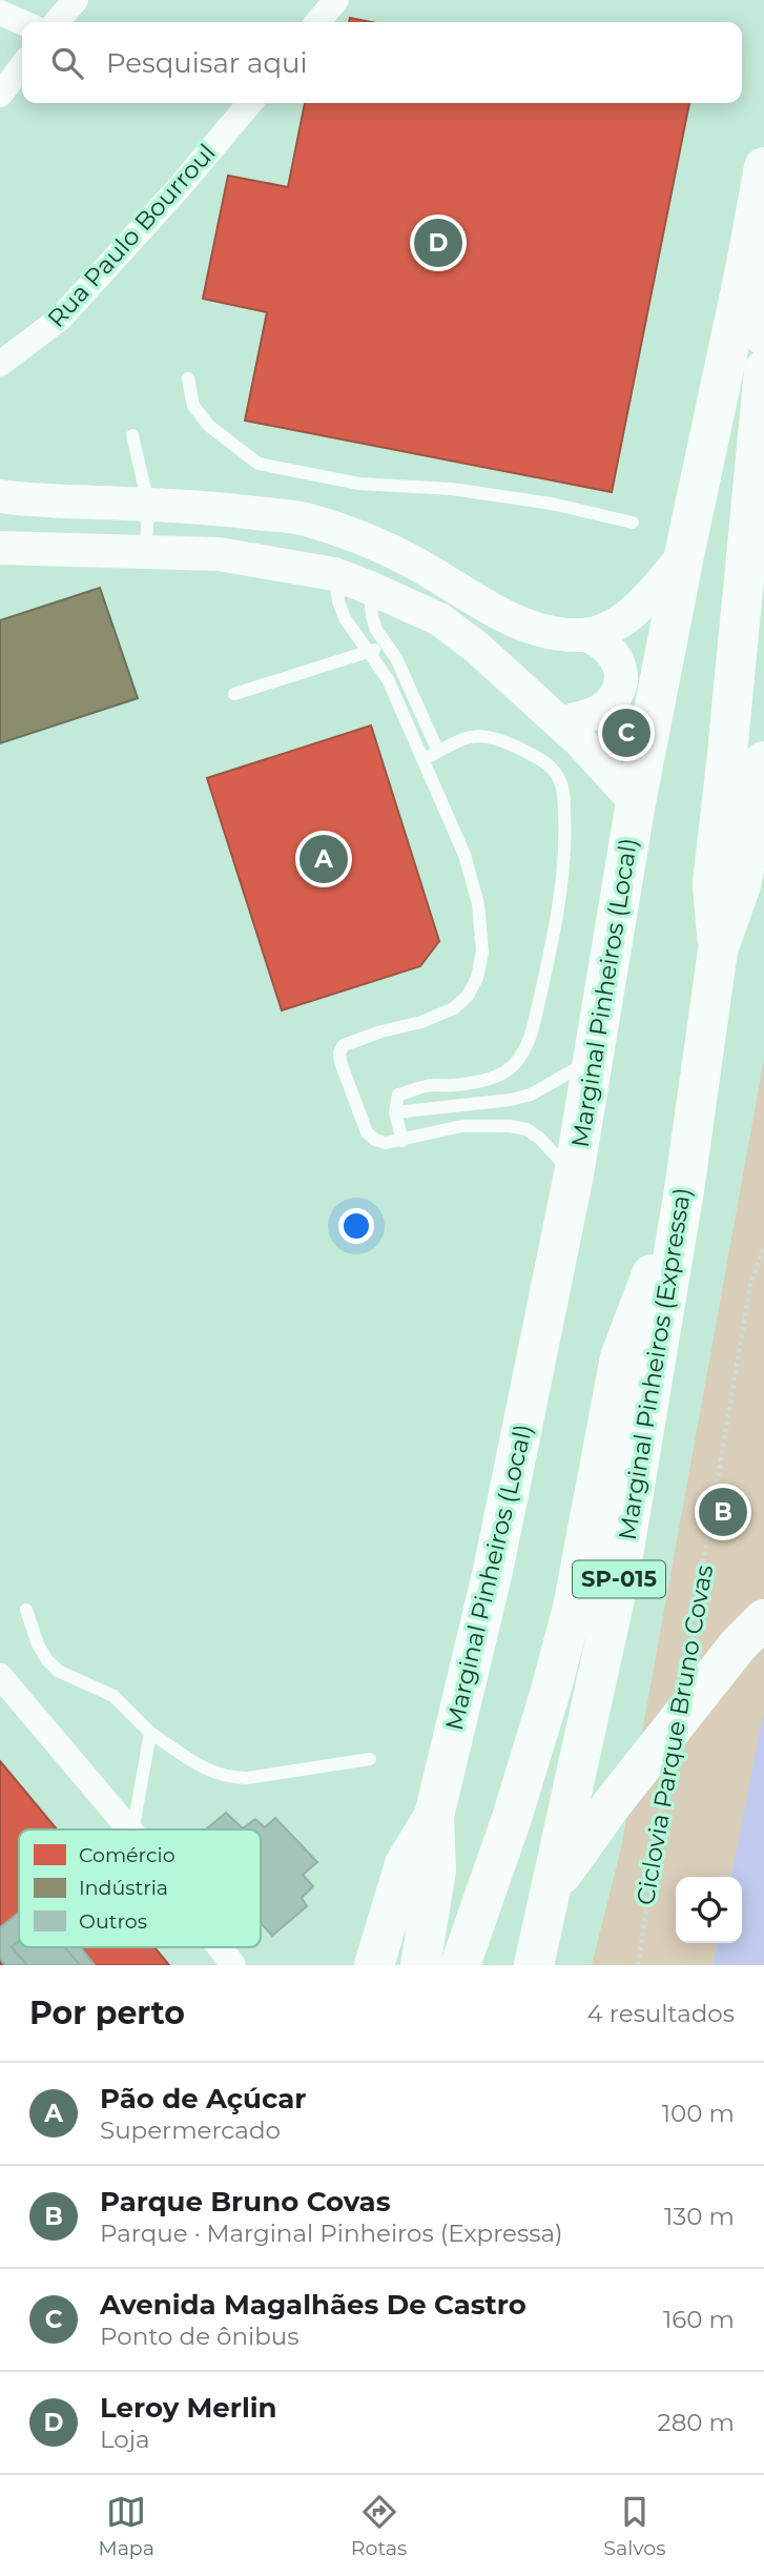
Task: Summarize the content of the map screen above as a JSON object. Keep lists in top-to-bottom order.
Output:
{
  "streets": {
    "highway": ["Marginal Pinheiros (Local)", "Marginal Pinheiros (Expressa)", "SP-015"],
    "street": ["Rua Paulo Bourroul"],
    "path": ["Ciclovia Parque Bruno Covas"]
  },
  "legend": ["Comércio", "Indústria", "Outros"],
  "page": {
    "search": "Pesquisar aqui",
    "pins": [
      "D",
      "C",
      "A",
      "B"
    ],
    "heading": ["Por perto", "4 resultados"],
    "list": [
      {
        "mark": "A",
        "name": "Pão de Açúcar",
        "note": "Supermercado",
        "value": "100 m"
      },
      {
        "mark": "B",
        "name": "Parque Bruno Covas",
        "note": "Parque · Marginal Pinheiros (Expressa)",
        "value": "130 m"
      },
      {
        "mark": "C",
        "name": "Avenida Magalhães De Castro",
        "note": "Ponto de ônibus",
        "value": "160 m"
      },
      {
        "mark": "D",
        "name": "Leroy Merlin",
        "note": "Loja",
        "value": "280 m"
      }
    ],
    "nav": ["Mapa", "Rotas", "Salvos"]
  }
}
